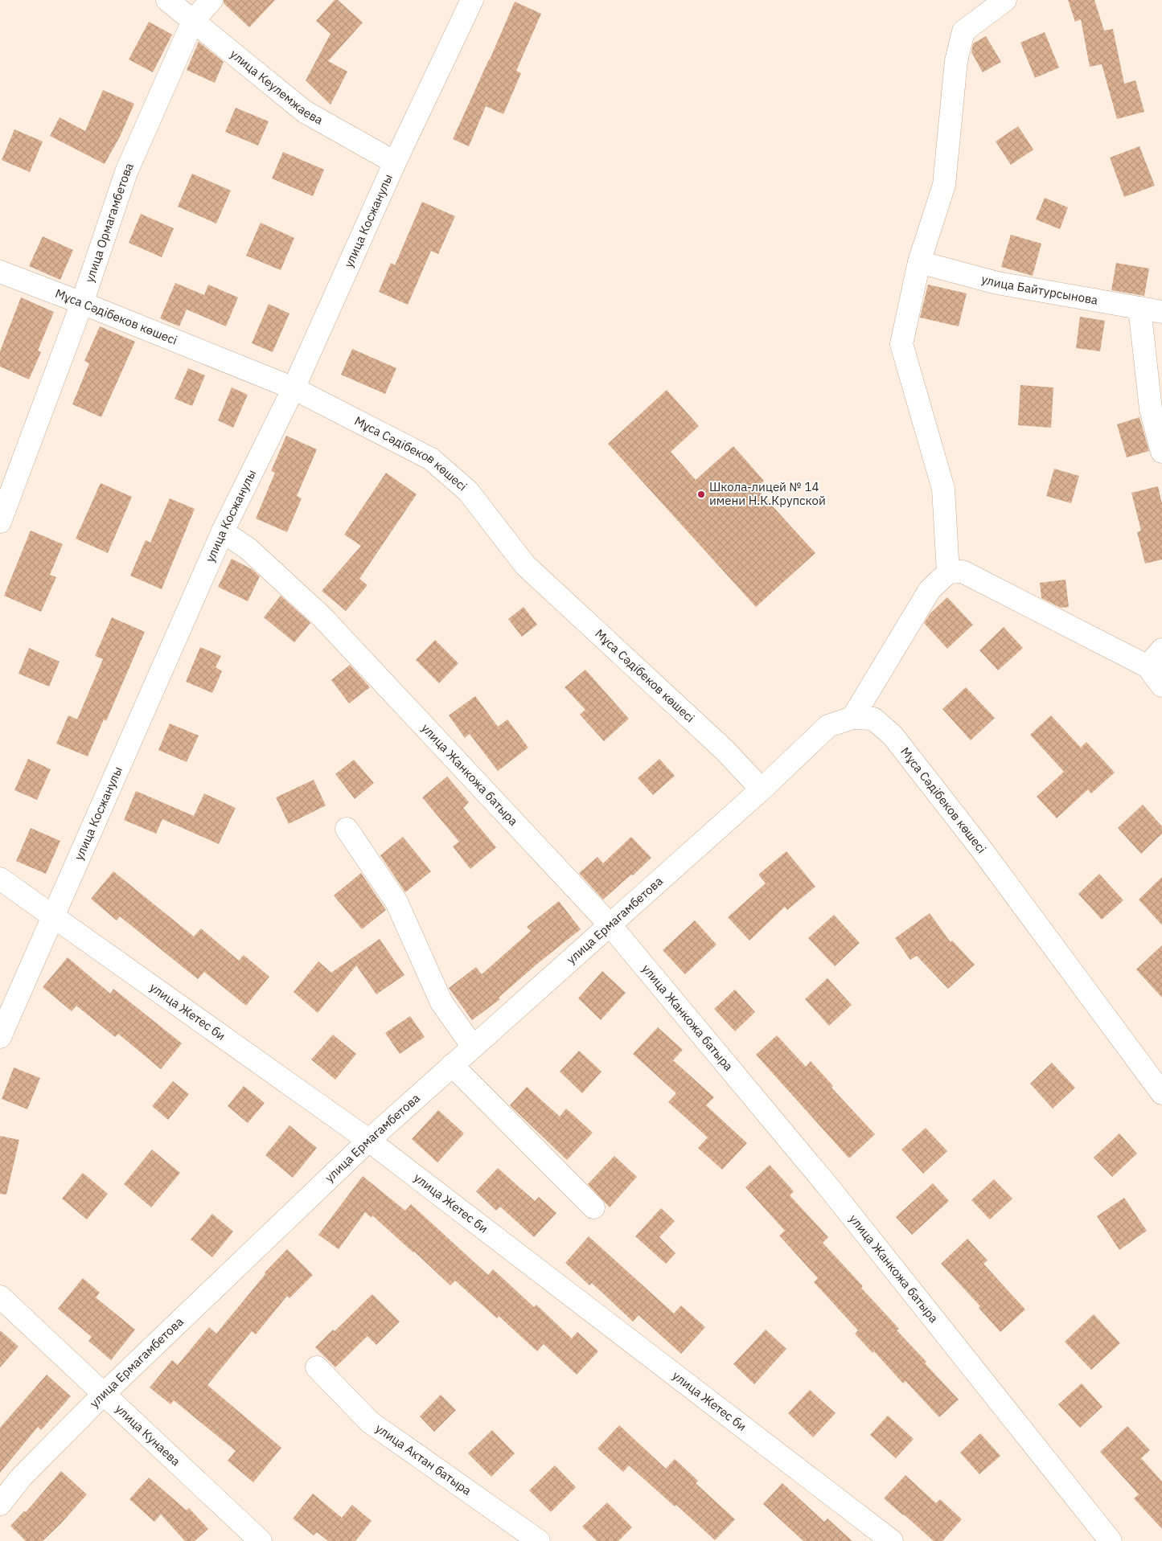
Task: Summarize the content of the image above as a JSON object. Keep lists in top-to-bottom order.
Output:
{
  "streets": {
    "street": [
      "улица Кеулемжаева",
      "улица Косжанулы",
      "улица Ормагамбетова",
      "улица Байтурсынова",
      "Мұса Сәдібеков көшесі",
      "улица Жанкожа батыра",
      "улица Ермагамбетова",
      "улица Жетес би",
      "улица Кунаева",
      "улица Актан батыра"
    ]
  },
  "crossings": [
    ["улица Кеулемжаева", "улица Косжанулы"],
    ["улица Кеулемжаева", "улица Ормагамбетова"],
    ["улица Косжанулы", "Мұса Сәдібеков көшесі"],
    ["улица Косжанулы", "улица Жанкожа батыра"],
    ["улица Косжанулы", "улица Жетес би"],
    ["улица Ормагамбетова", "Мұса Сәдібеков көшесі"],
    ["Мұса Сәдібеков көшесі", "улица Ермагамбетова"],
    ["улица Жанкожа батыра", "улица Ермагамбетова"],
    ["улица Ермагамбетова", "улица Жетес би"],
    ["улица Ермагамбетова", "улица Кунаева"]
  ],
  "places": ["Школа-лицей № 14 имени Н.К.Крупской"]
}
